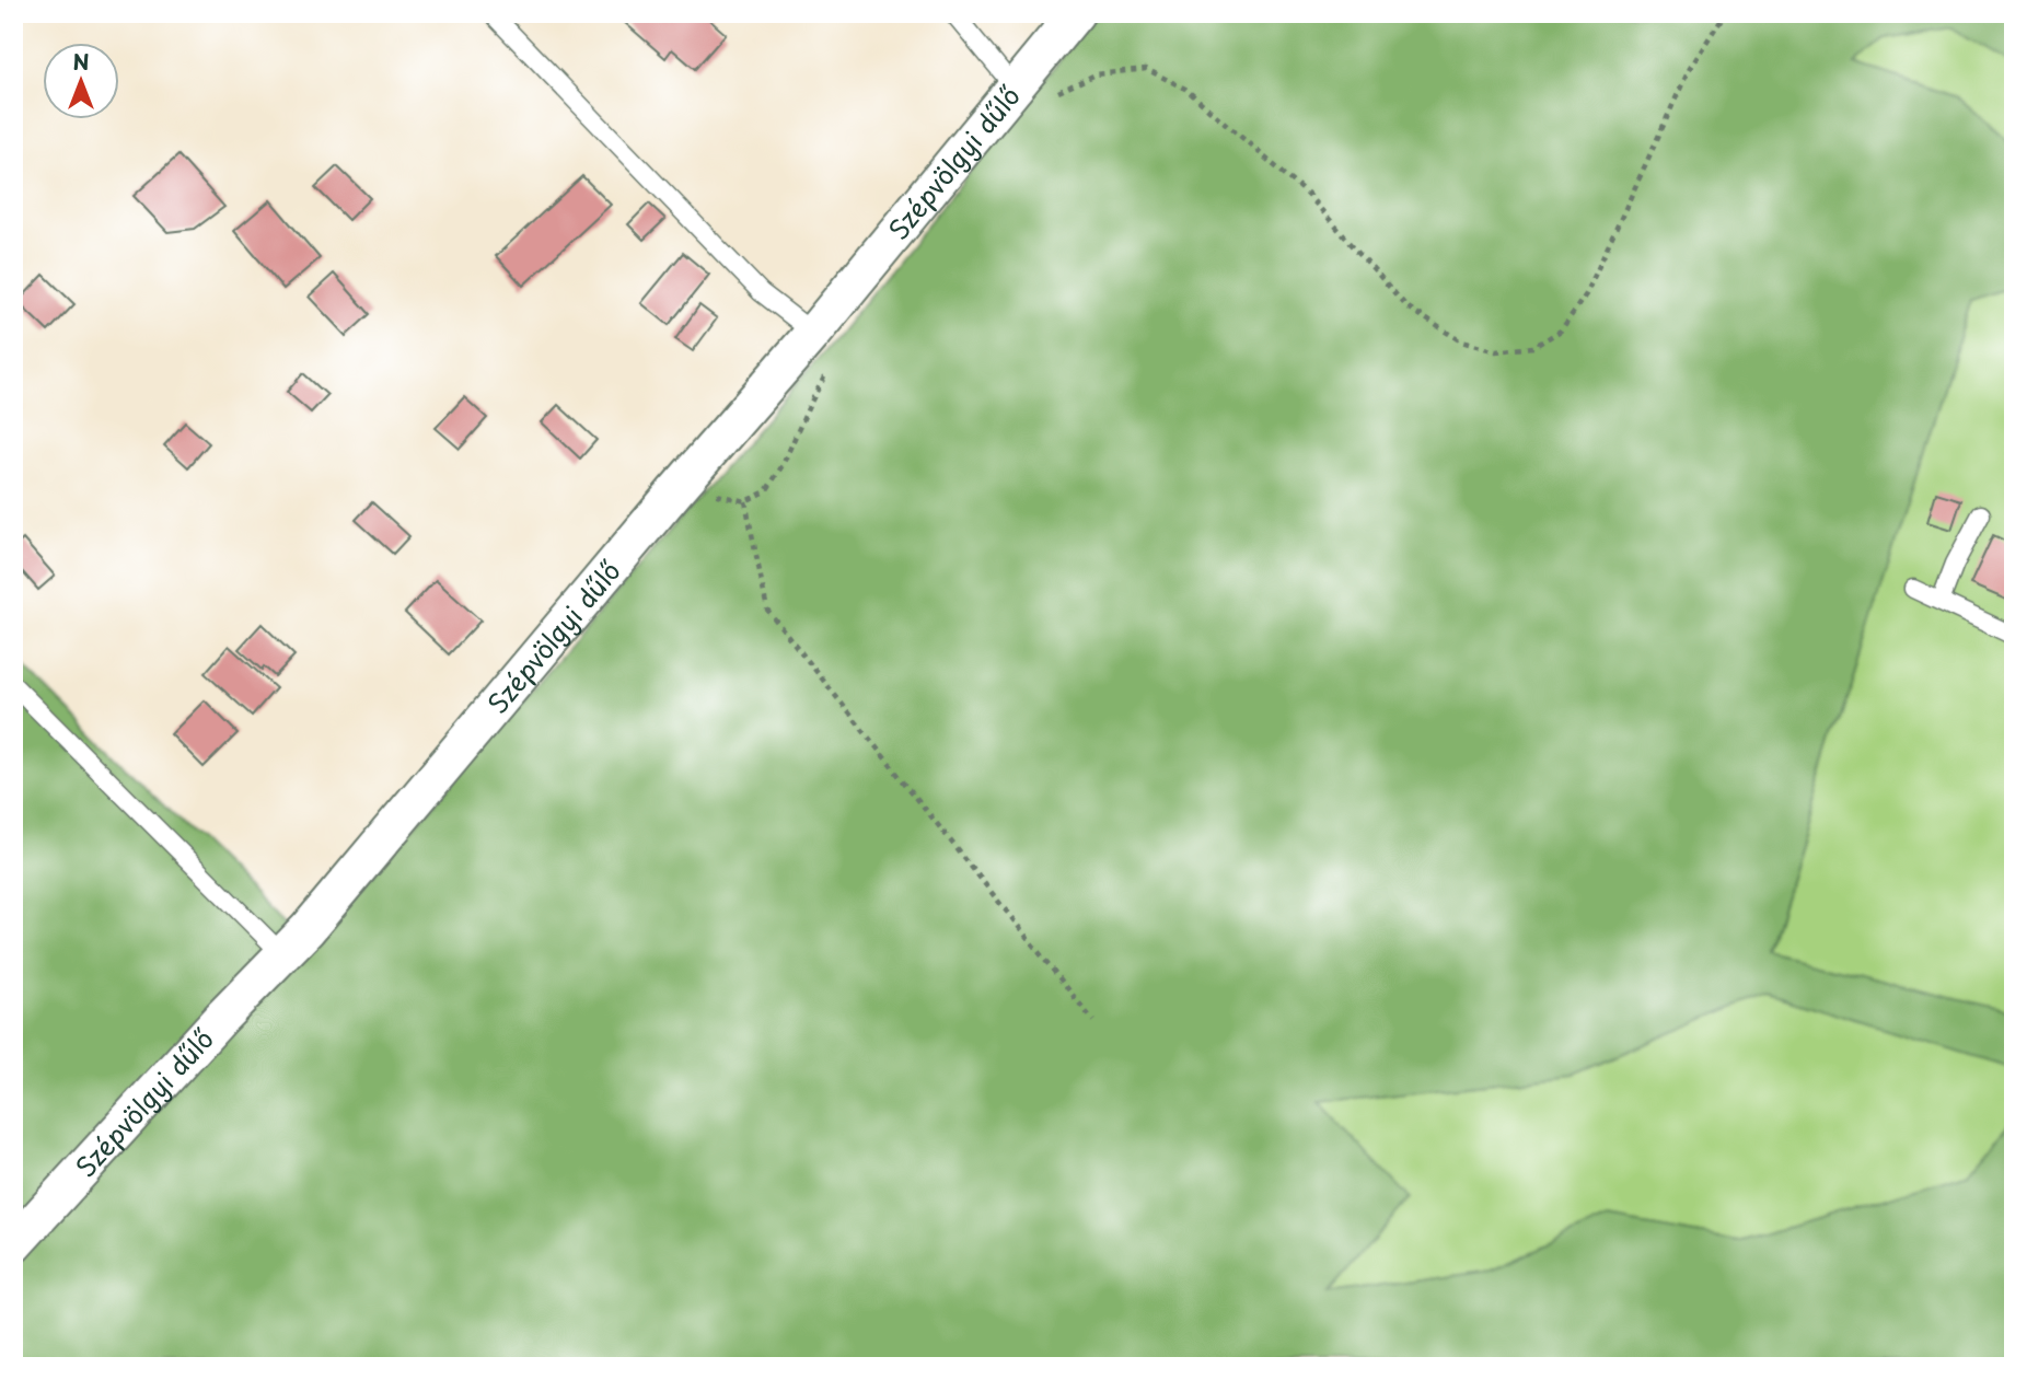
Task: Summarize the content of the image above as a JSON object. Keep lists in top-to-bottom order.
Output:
{
  "streets": {
    "street": ["Szépvölgyi dűlő"]
  },
  "north": "top"
}
